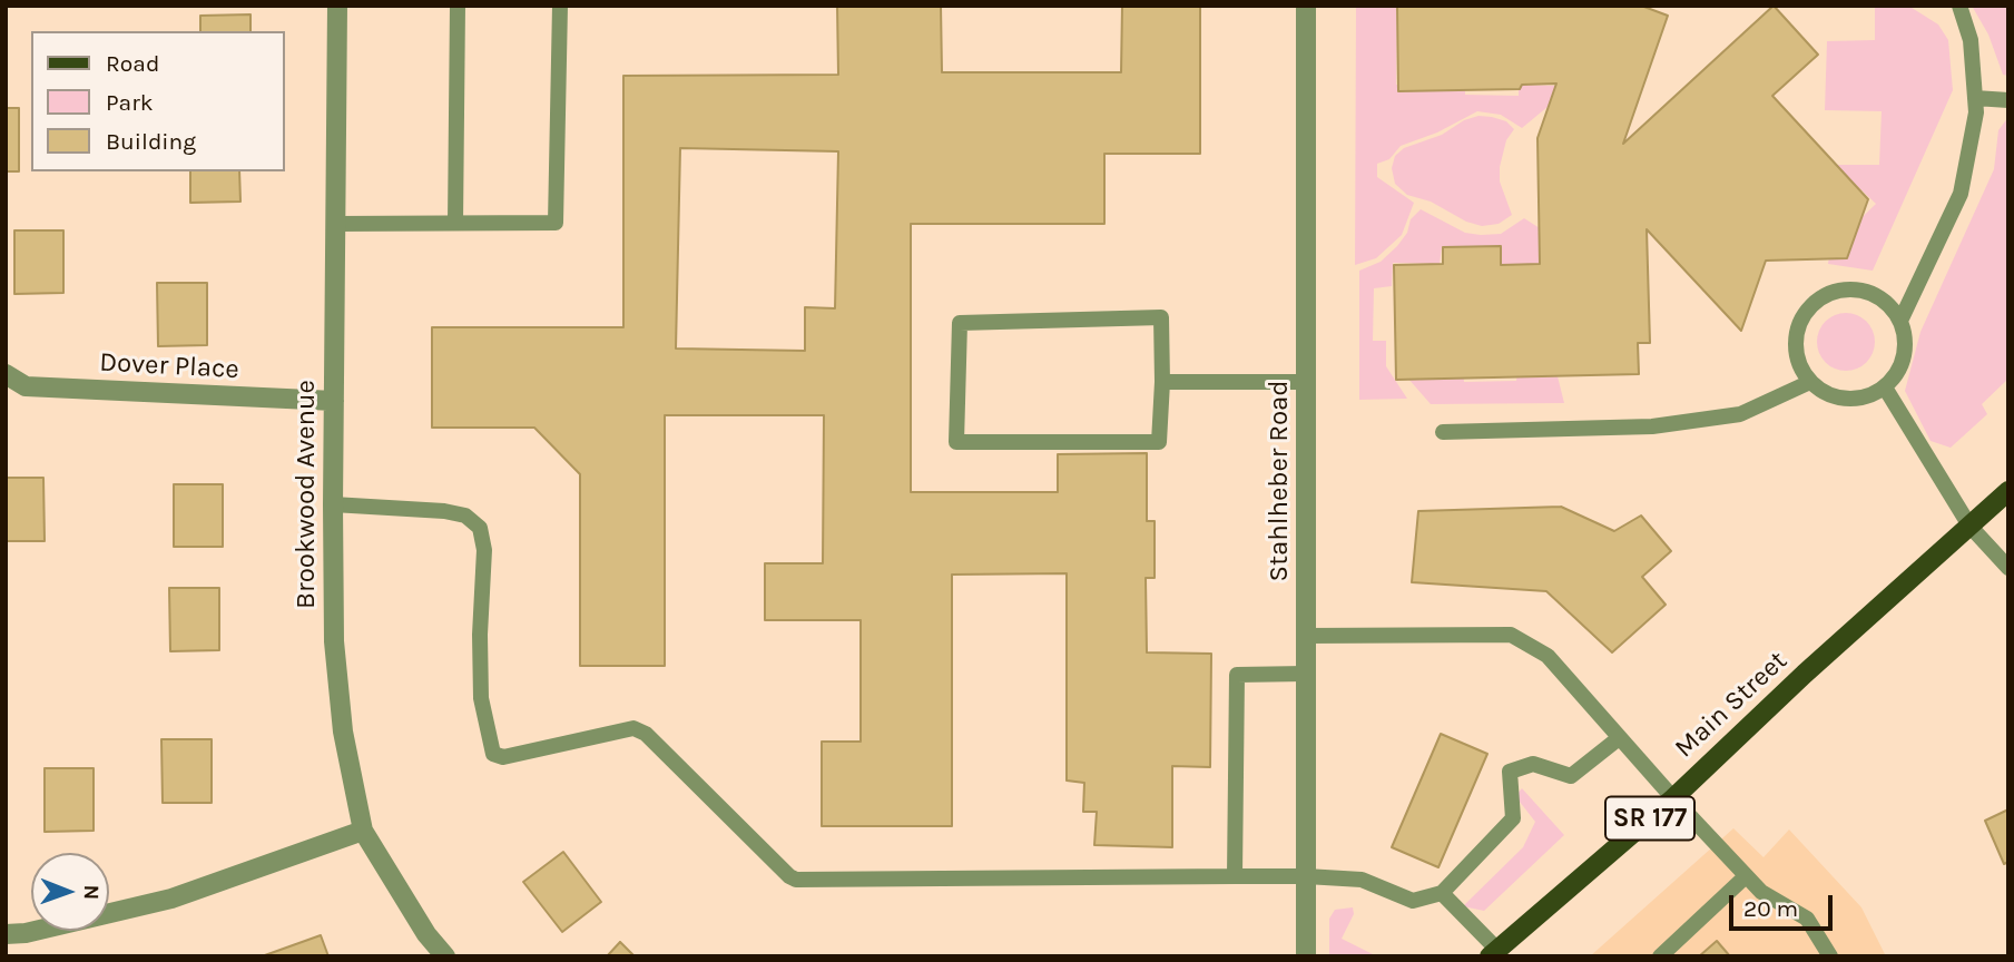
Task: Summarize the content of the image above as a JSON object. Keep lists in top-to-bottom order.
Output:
{
  "streets": {
    "main road": ["Main Street", "SR 177"],
    "street": ["Dover Place", "Stahlheber Road", "Brookwood Avenue"]
  },
  "crossings": [
    ["Dover Place", "Brookwood Avenue"]
  ],
  "legend": ["Road", "Park", "Building"],
  "scale_bar": "20 m",
  "north": "right"
}
